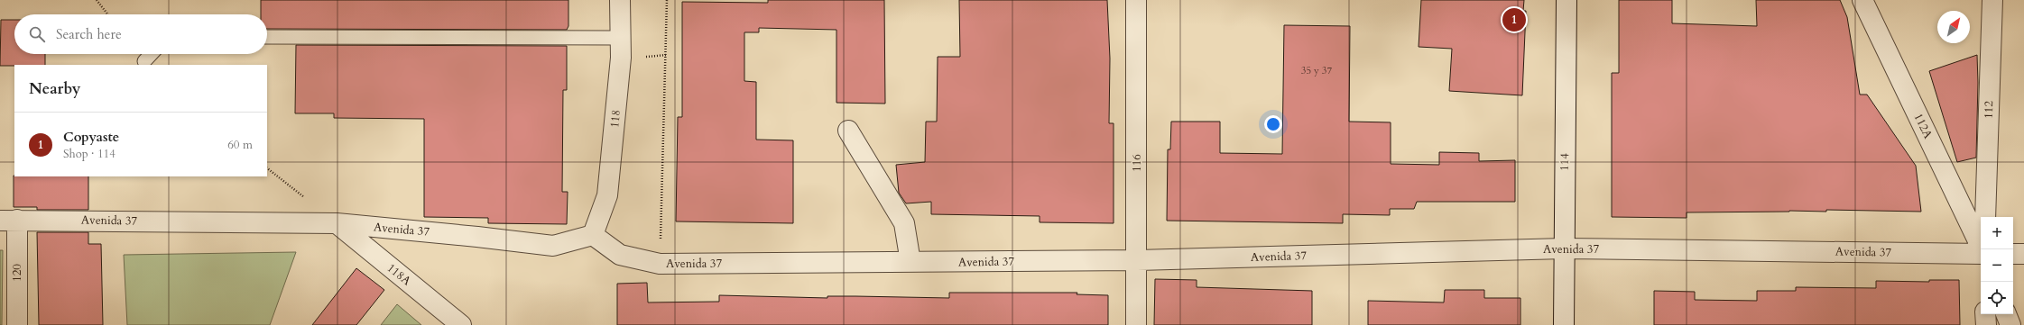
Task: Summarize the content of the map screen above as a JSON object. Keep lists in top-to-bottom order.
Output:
{
  "streets": {
    "street": [
      "112",
      "118",
      "112A",
      "114",
      "116",
      "Avenida 37",
      "120",
      "118A"
    ]
  },
  "crossings": [
    ["118", "Avenida 37"],
    ["114", "Avenida 37"],
    ["116", "Avenida 37"],
    ["Avenida 37", "120"],
    ["Avenida 37", "118A"]
  ],
  "house_numbers": ["35 y 37"],
  "north": "top right",
  "page": {
    "pins": "1",
    "search": "Search here",
    "heading": "Nearby",
    "list": [
      {
        "mark": "1",
        "name": "Copyaste",
        "note": "Shop · 114",
        "value": "60 m"
      }
    ],
    "map_buttons": ["+", "−"]
  }
}
